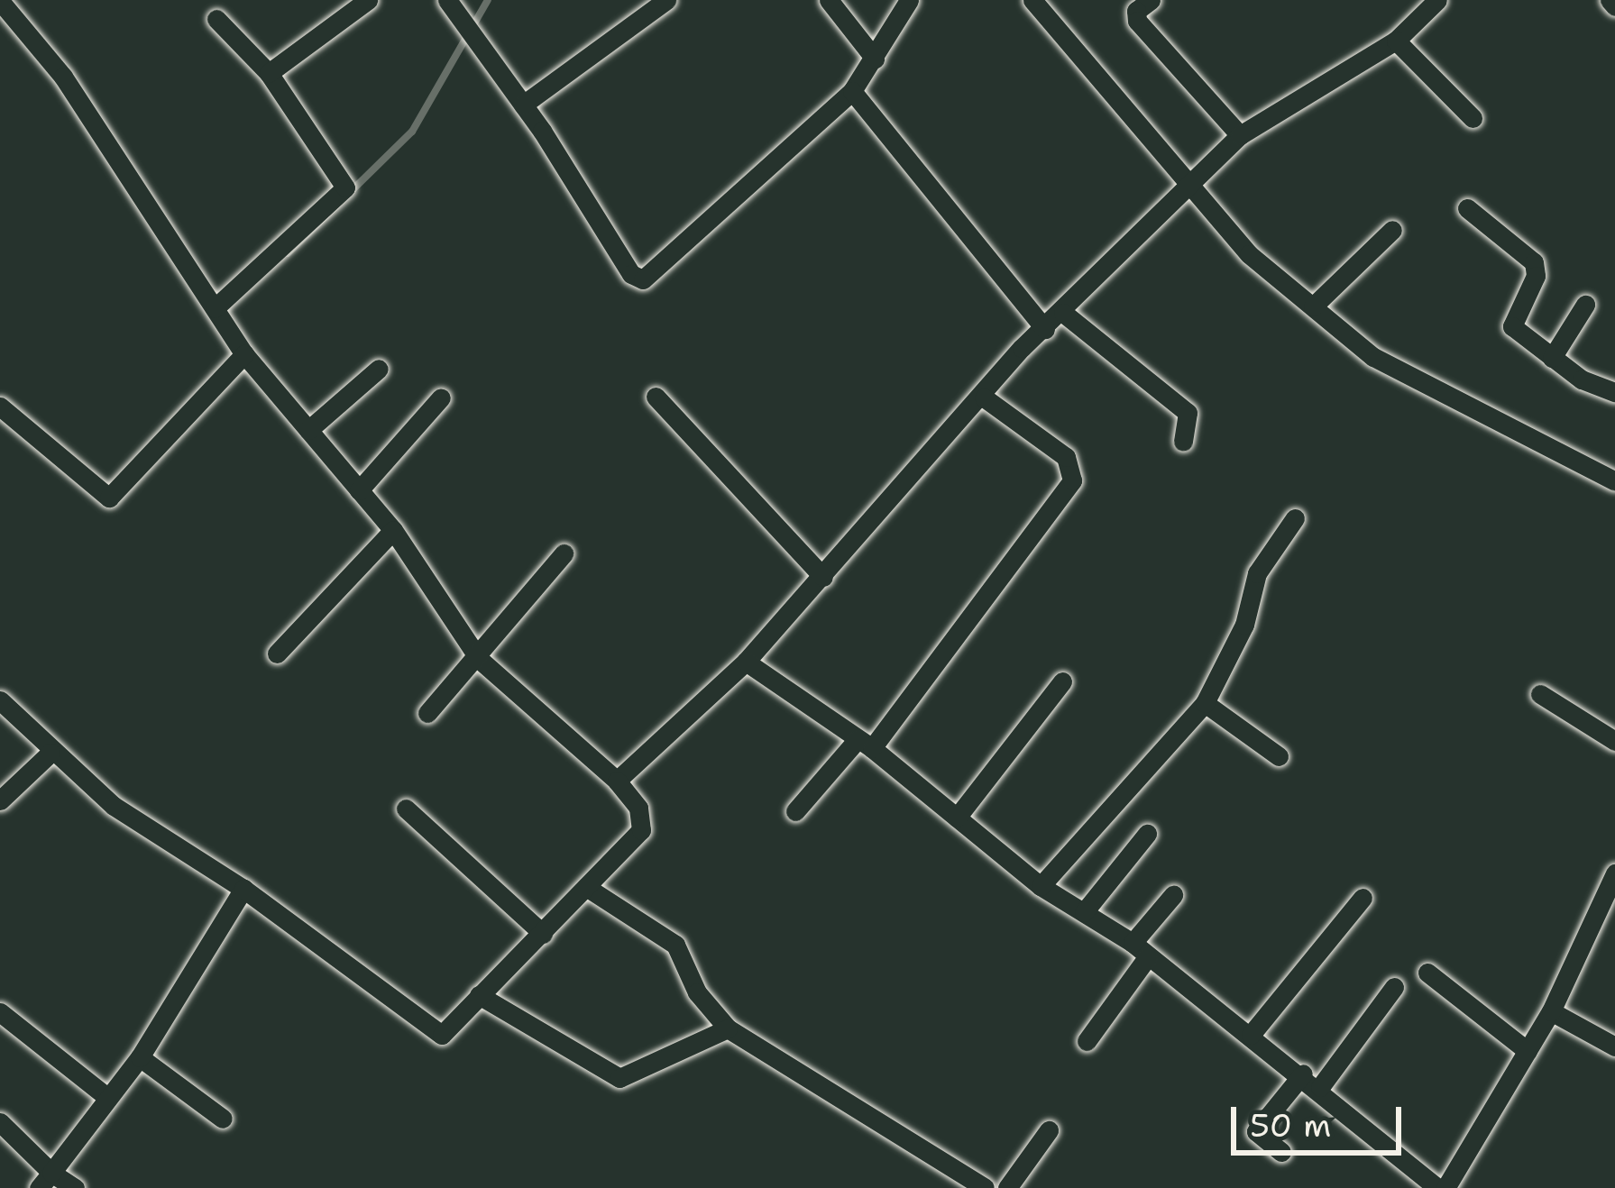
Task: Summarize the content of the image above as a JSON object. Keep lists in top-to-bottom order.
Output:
{
  "scale_bar": "50 m"
}
